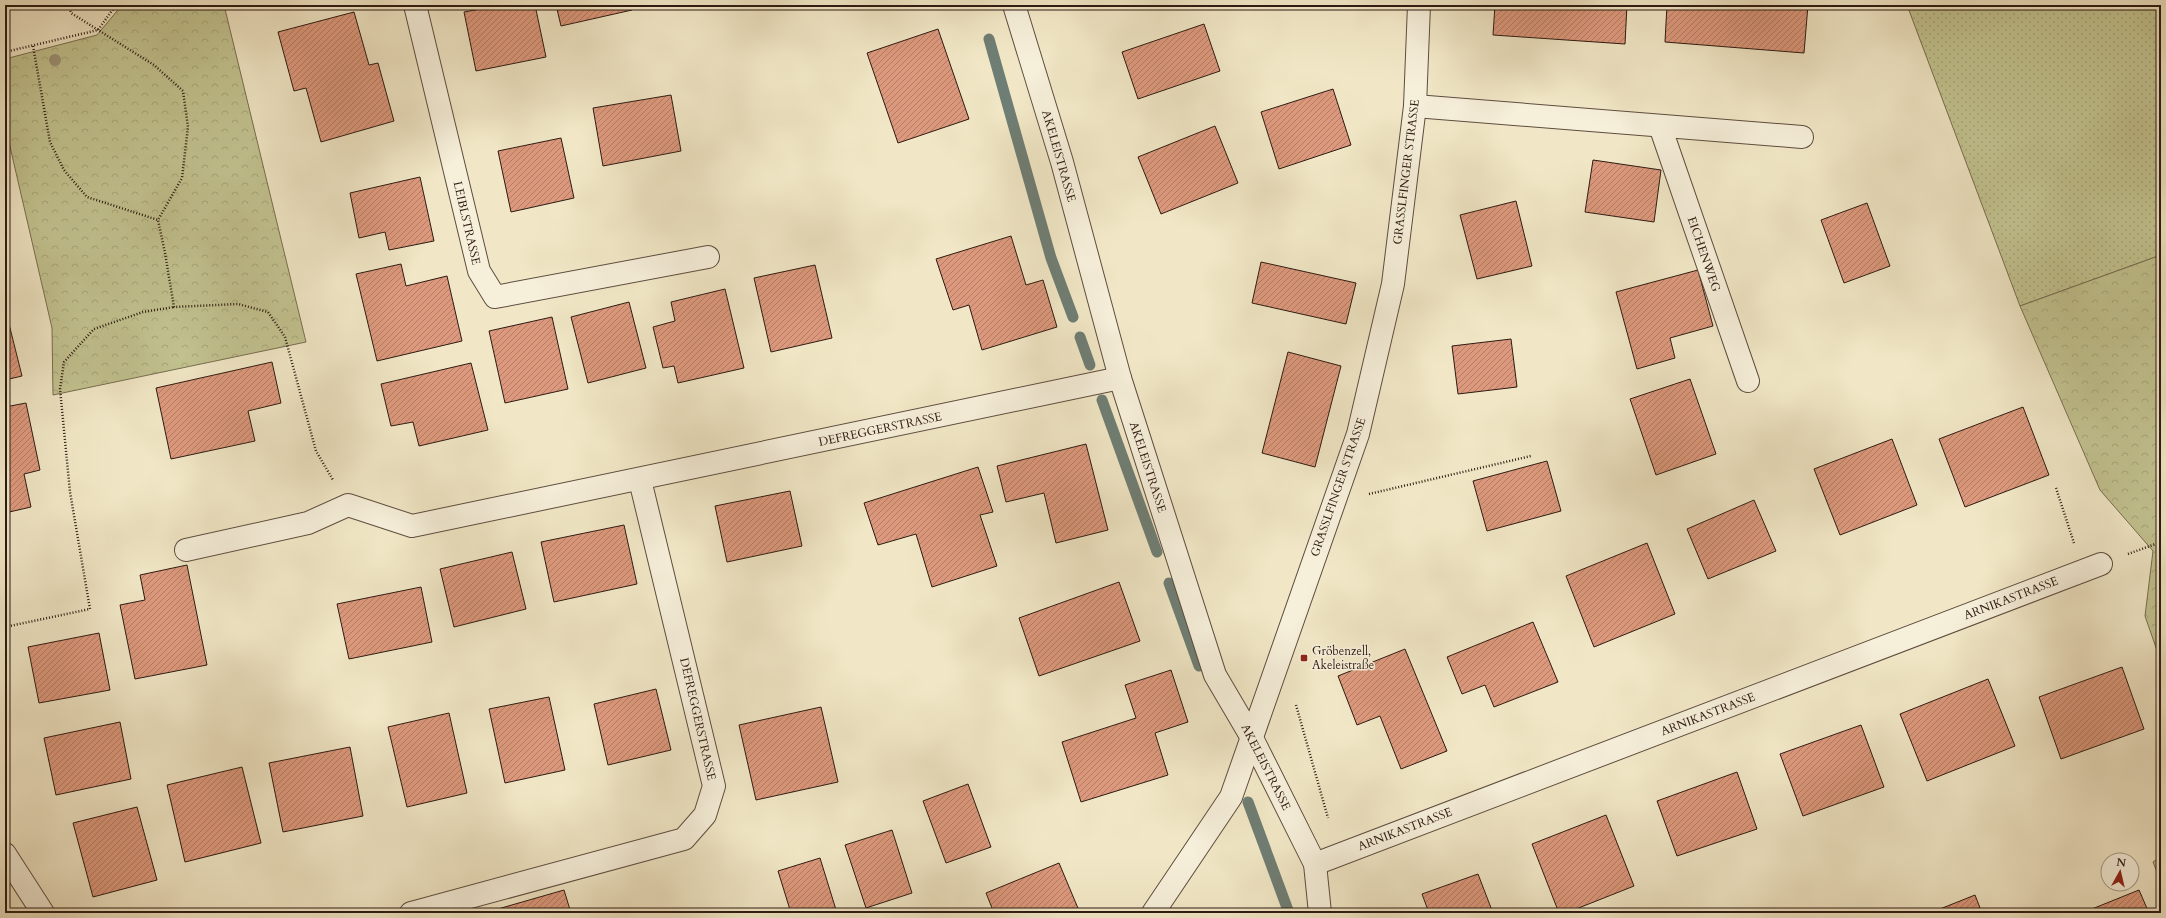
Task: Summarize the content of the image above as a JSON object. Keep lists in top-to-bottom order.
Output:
{
  "streets": {
    "street": [
      "AKELEISTRASSE",
      "GRASSLFINGER STRASSE",
      "LEIBLSTRASSE",
      "EICHENWEG",
      "DEFREGGERSTRASSE",
      "ARNIKASTRASSE"
    ]
  },
  "crossings": [
    ["AKELEISTRASSE", "GRASSLFINGER STRASSE"],
    ["AKELEISTRASSE", "DEFREGGERSTRASSE"],
    ["AKELEISTRASSE", "ARNIKASTRASSE"]
  ],
  "places": {
    "transit": ["Gröbenzell, Akeleistraße"]
  },
  "north": "top"
}
